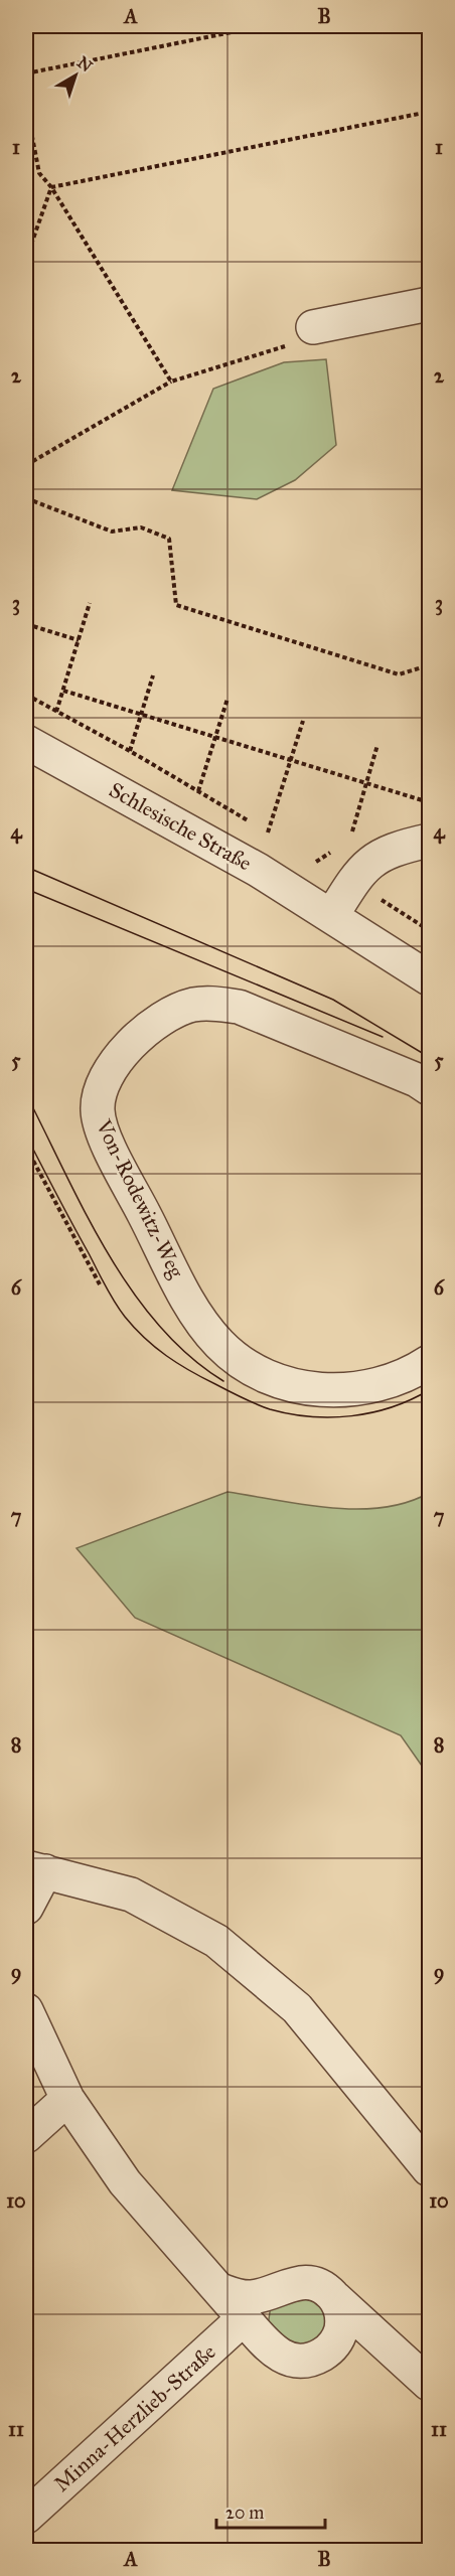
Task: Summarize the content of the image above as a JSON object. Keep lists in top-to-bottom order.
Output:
{
  "streets": {
    "street": ["Schlesische Straße", "Von-Rodewitz-Weg", "Minna-Herzlieb-Straße"]
  },
  "scale_bar": "20 m",
  "north": "top right",
  "grid": {
    "columns": ["A", "B"],
    "rows": [
      "1",
      "2",
      "3",
      "4",
      "5",
      "6",
      "7",
      "8",
      "9",
      "10",
      "11"
    ]
  }
}
